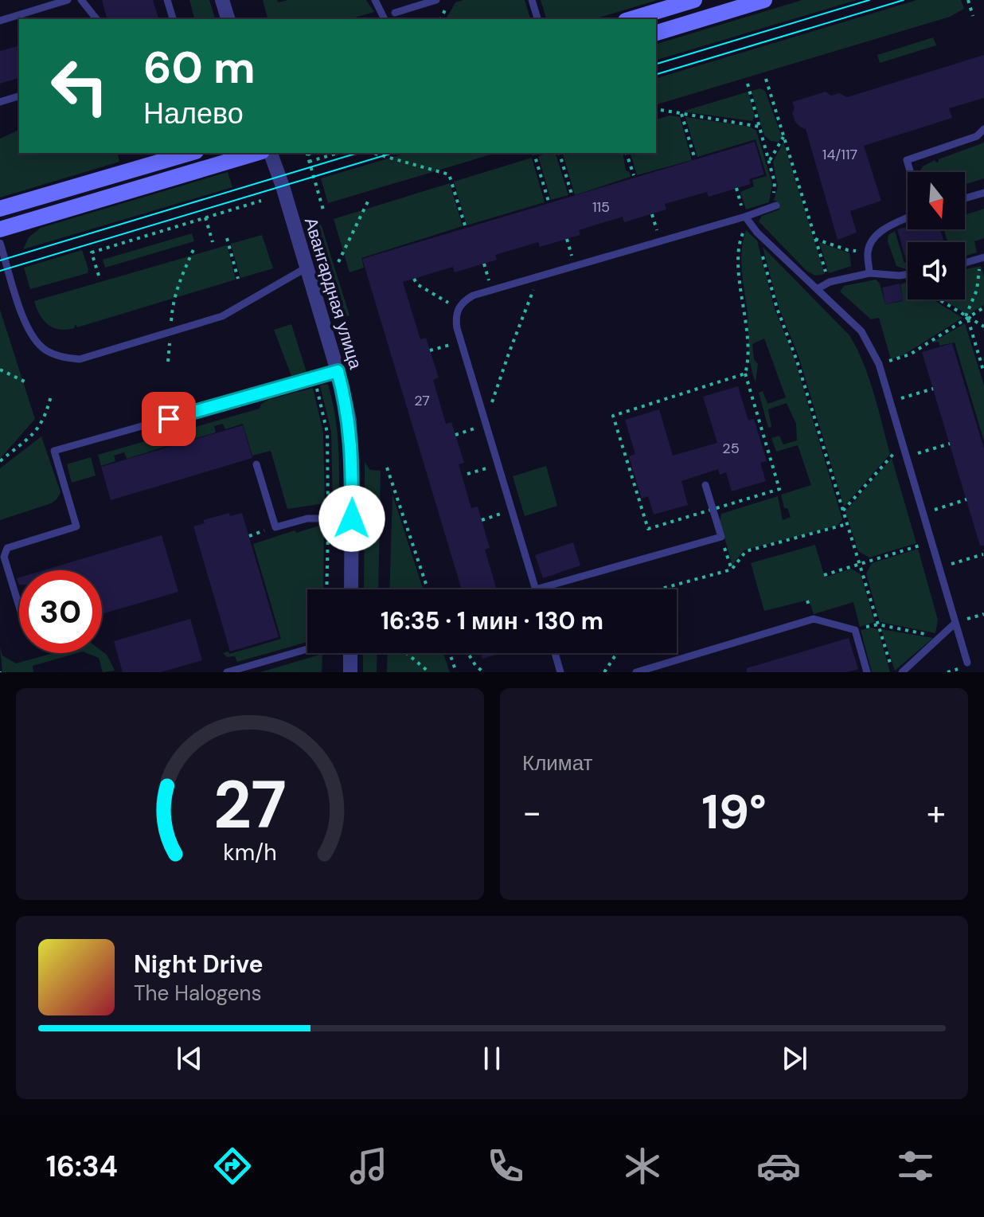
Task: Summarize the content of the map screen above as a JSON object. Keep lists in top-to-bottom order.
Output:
{
  "streets": {
    "street": ["Авангардная улица"]
  },
  "house_numbers": [
    "14/117",
    "115",
    "27",
    "25"
  ],
  "north": "bottom",
  "page": {
    "turn": ["60 m", "Налево"],
    "limit": "30",
    "trip": "16:35 · 1 мин · 130 m",
    "tile": "Климат",
    "heat": ["−", "19°", "+"],
    "song": ["Night Drive", "The Halogens"],
    "tabs": "16:34",
    "gauge": ["27", "km/h"]
  }
}
